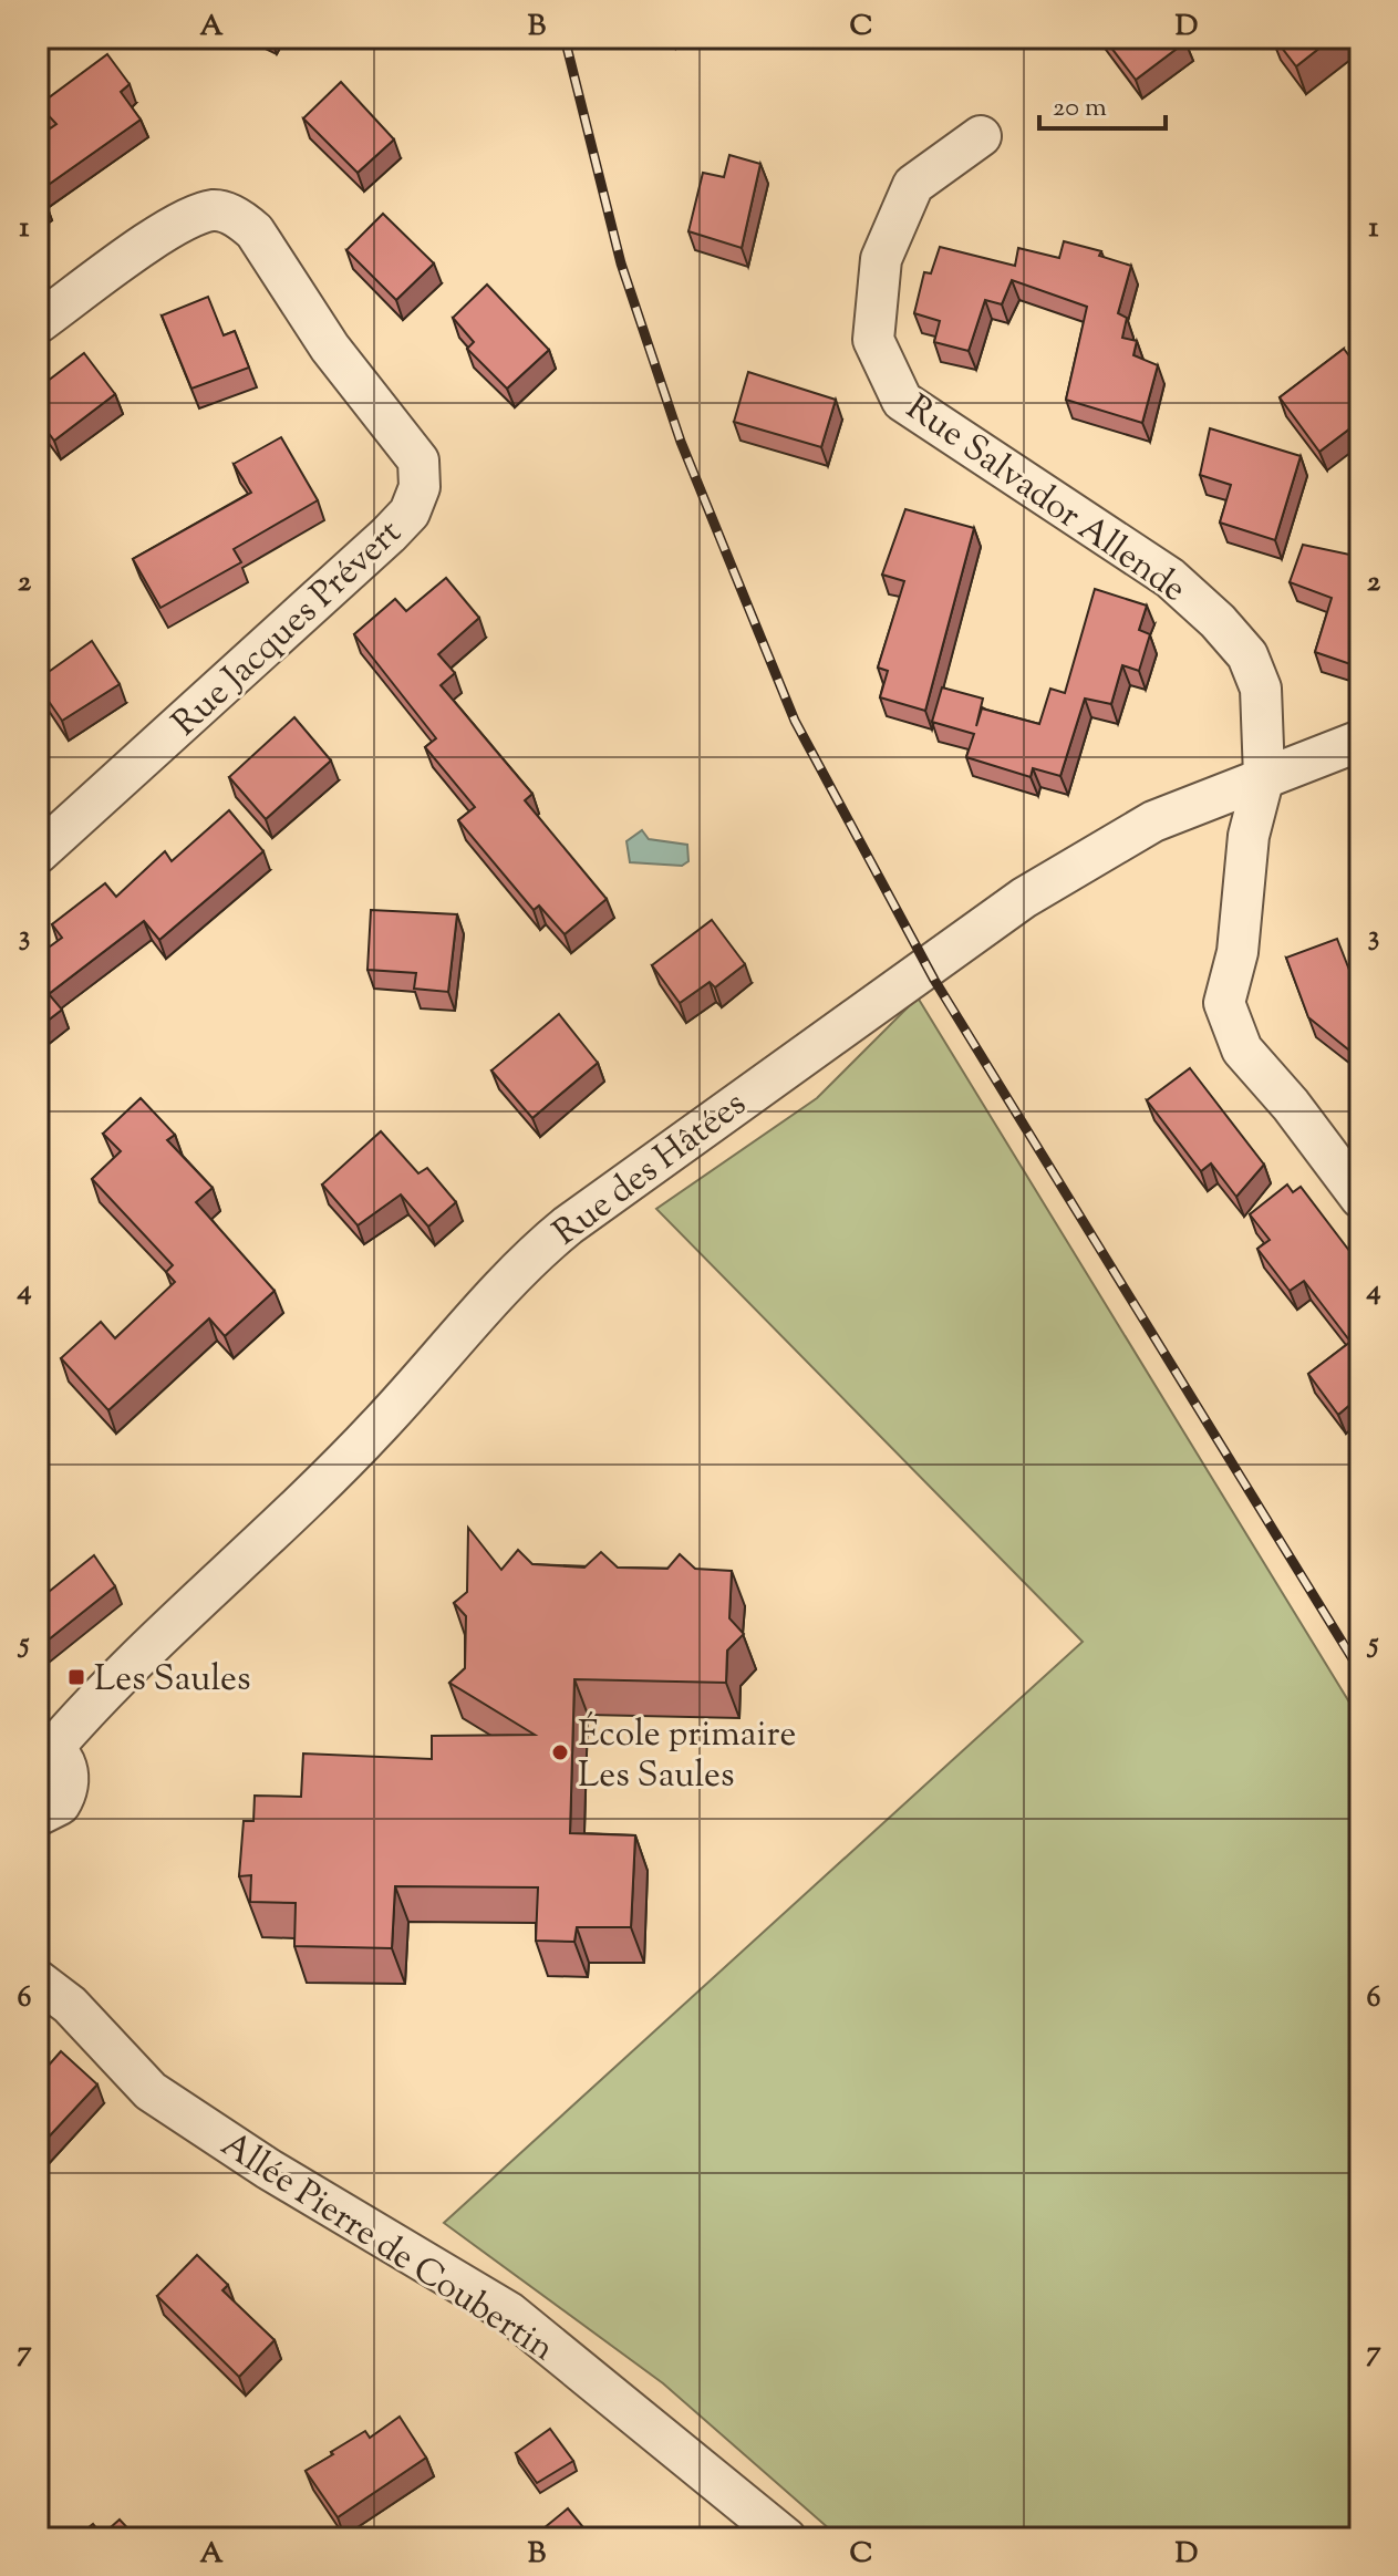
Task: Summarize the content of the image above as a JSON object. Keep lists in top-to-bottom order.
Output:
{
  "streets": {
    "street": [
      "Rue Salvador Allende",
      "Rue Jacques Prévert",
      "Rue des Hâtées",
      "Allée Pierre de Coubertin"
    ]
  },
  "crossings": [
    ["Rue Salvador Allende", "Rue des Hâtées"]
  ],
  "places": {
    "transit": ["Les Saules"],
    "other": ["École primaire Les Saules"]
  },
  "scale_bar": "20 m",
  "grid": {
    "columns": [
      "A",
      "B",
      "C",
      "D"
    ],
    "rows": [
      "1",
      "2",
      "3",
      "4",
      "5",
      "6",
      "7"
    ]
  }
}
